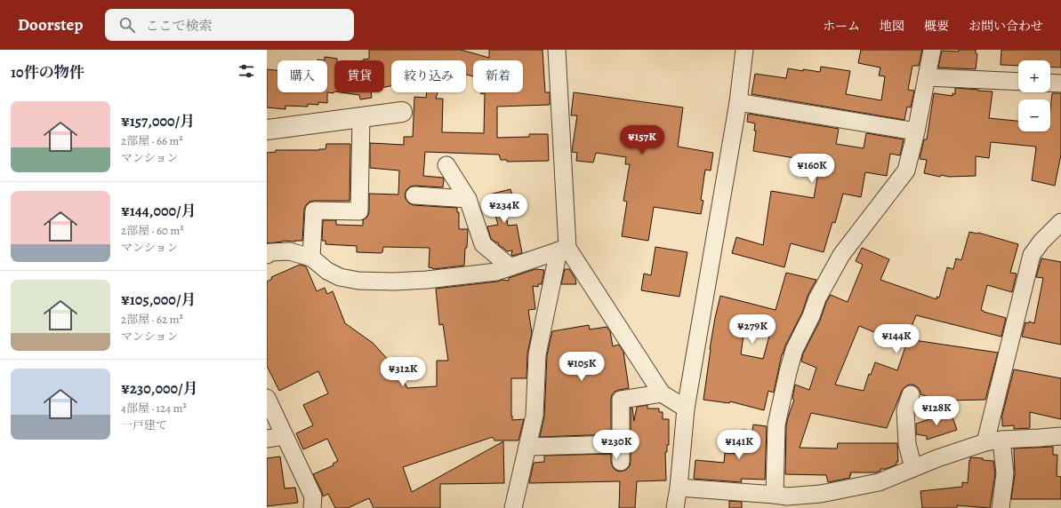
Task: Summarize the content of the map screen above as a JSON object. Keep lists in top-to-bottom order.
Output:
{
  "page": {
    "header": "Doorstep",
    "search": "ここで検索",
    "nav": [
      "ホーム",
      "地図",
      "概要",
      "お問い合わせ"
    ],
    "heading": "10件の物件",
    "map_buttons": ["+", "−"],
    "chip": [
      "購入",
      "賃貸",
      "絞り込み",
      "新着"
    ],
    "list": [
      {
        "name": "¥157,000/月",
        "note": "2部屋 · 66 m² · マンション"
      },
      {
        "name": "¥144,000/月",
        "note": "2部屋 · 60 m² · マンション"
      },
      {
        "name": "¥105,000/月",
        "note": "2部屋 · 62 m² · マンション"
      },
      {
        "name": "¥230,000/月",
        "note": "4部屋 · 124 m² · 一戸建て"
      }
    ],
    "price": [
      "¥157K",
      "¥160K",
      "¥234K",
      "¥279K",
      "¥144K",
      "¥105K",
      "¥312K",
      "¥128K",
      "¥230K",
      "¥141K"
    ]
  }
}
